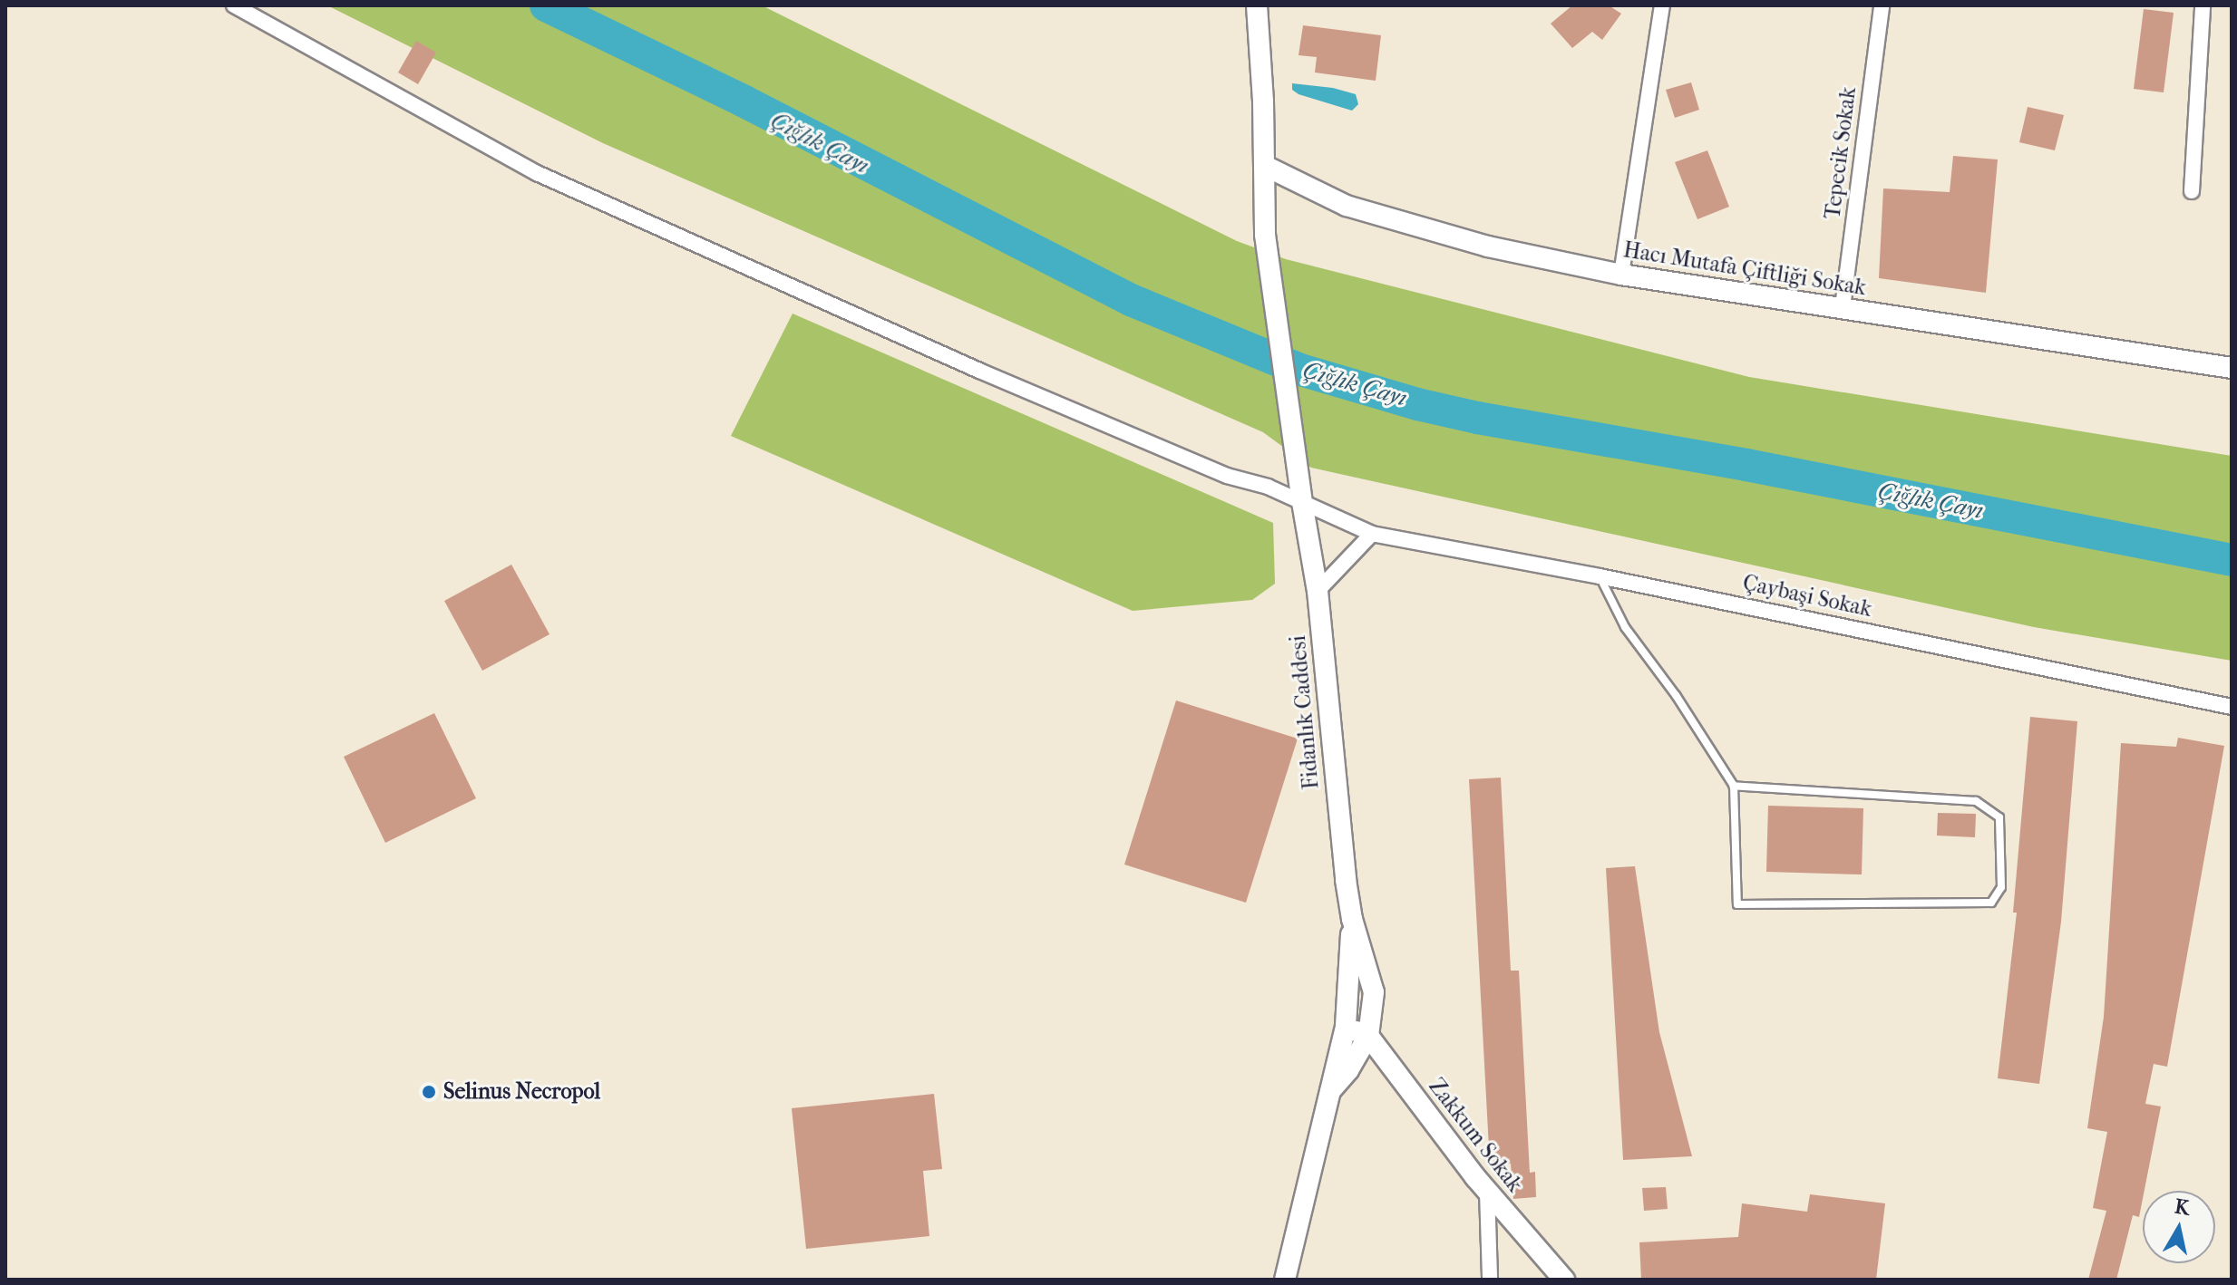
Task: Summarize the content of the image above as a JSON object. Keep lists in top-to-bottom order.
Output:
{
  "streets": {
    "street": [
      "Tepecik Sokak",
      "Hacı Mutafa Çiftliği Sokak",
      "Çaybaşi Sokak",
      "Fidanlık Caddesi",
      "Zakkum Sokak"
    ]
  },
  "crossings": [
    ["Tepecik Sokak", "Hacı Mutafa Çiftliği Sokak"],
    ["Hacı Mutafa Çiftliği Sokak", "Fidanlık Caddesi"],
    ["Çaybaşi Sokak", "Fidanlık Caddesi"],
    ["Fidanlık Caddesi", "Zakkum Sokak"]
  ],
  "water": ["Çığlık Çayı"],
  "places": ["Selinus Necropol"],
  "north": "top"
}
